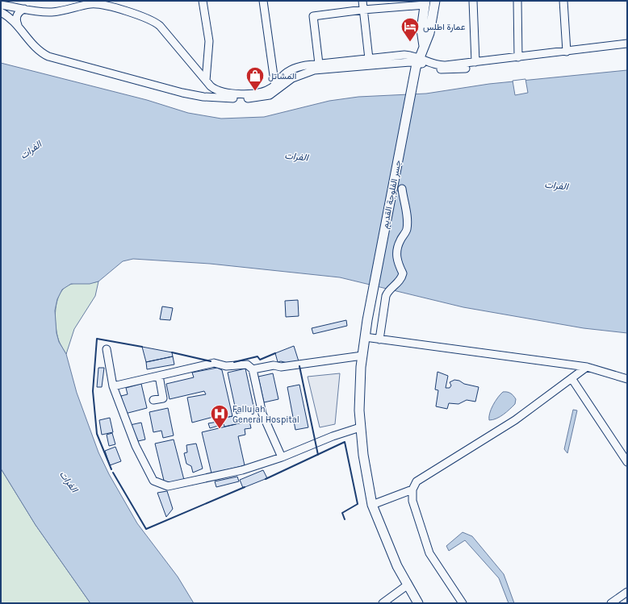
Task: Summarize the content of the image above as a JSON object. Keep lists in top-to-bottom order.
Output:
{
  "streets": {
    "main road": ["جسر الفلوجة القديم"]
  },
  "water": ["الفرات"],
  "places": {
    "hotel": ["عمارة اطلس"],
    "shop": ["المشاتل"],
    "hospital": ["Fallujah General Hospital"]
  }
}
